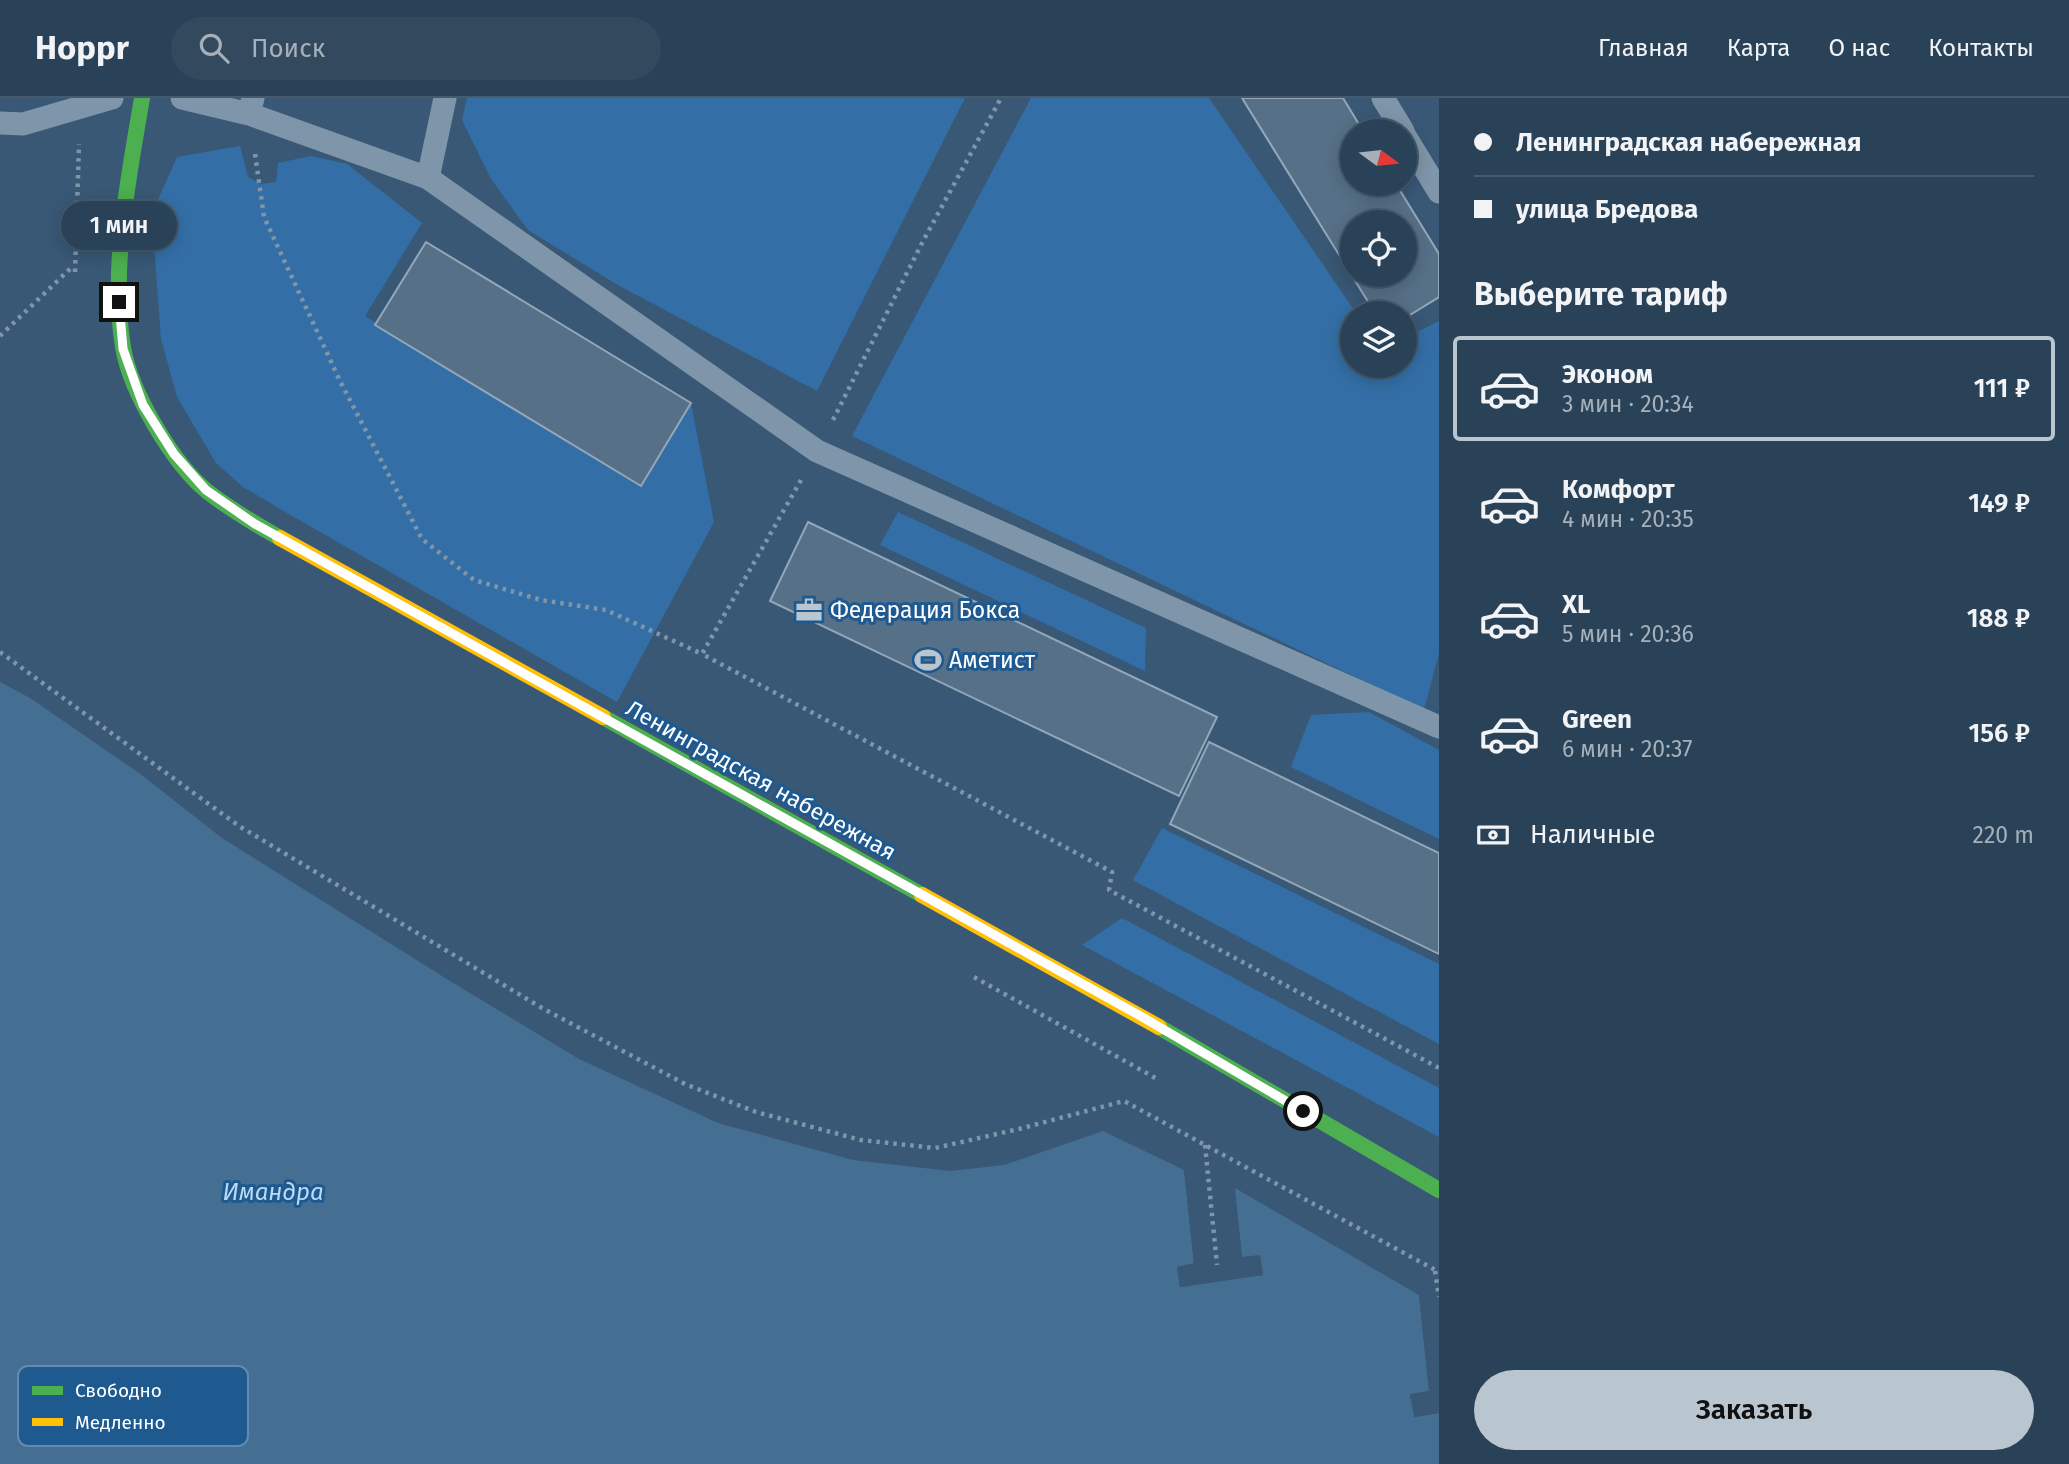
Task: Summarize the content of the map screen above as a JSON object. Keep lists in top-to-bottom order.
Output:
{
  "streets": {
    "main road": ["Ленинградская набережная"]
  },
  "water": ["Имандра"],
  "places": {
    "office": ["Федерация Бокса"],
    "sports": ["Аметист"]
  },
  "legend": ["Свободно", "Медленно"],
  "north": "right",
  "page": {
    "header": "Hoppr",
    "search": "Поиск",
    "nav": [
      "Главная",
      "Карта",
      "О нас",
      "Контакты"
    ],
    "banner": ["Ленинградская набережная", "улица Бредова"],
    "bubble": "1 мин",
    "heading": "Выберите тариф",
    "list": [
      {
        "name": "Эконом",
        "note": "3 мин · 20:34",
        "value": "111 ₽"
      },
      {
        "name": "Комфорт",
        "note": "4 мин · 20:35",
        "value": "149 ₽"
      },
      {
        "name": "XL",
        "note": "5 мин · 20:36",
        "value": "188 ₽"
      },
      {
        "name": "Green",
        "note": "6 мин · 20:37",
        "value": "156 ₽"
      }
    ],
    "pay": ["Наличные", "220 m"],
    "buttons": "Заказать"
  }
}
